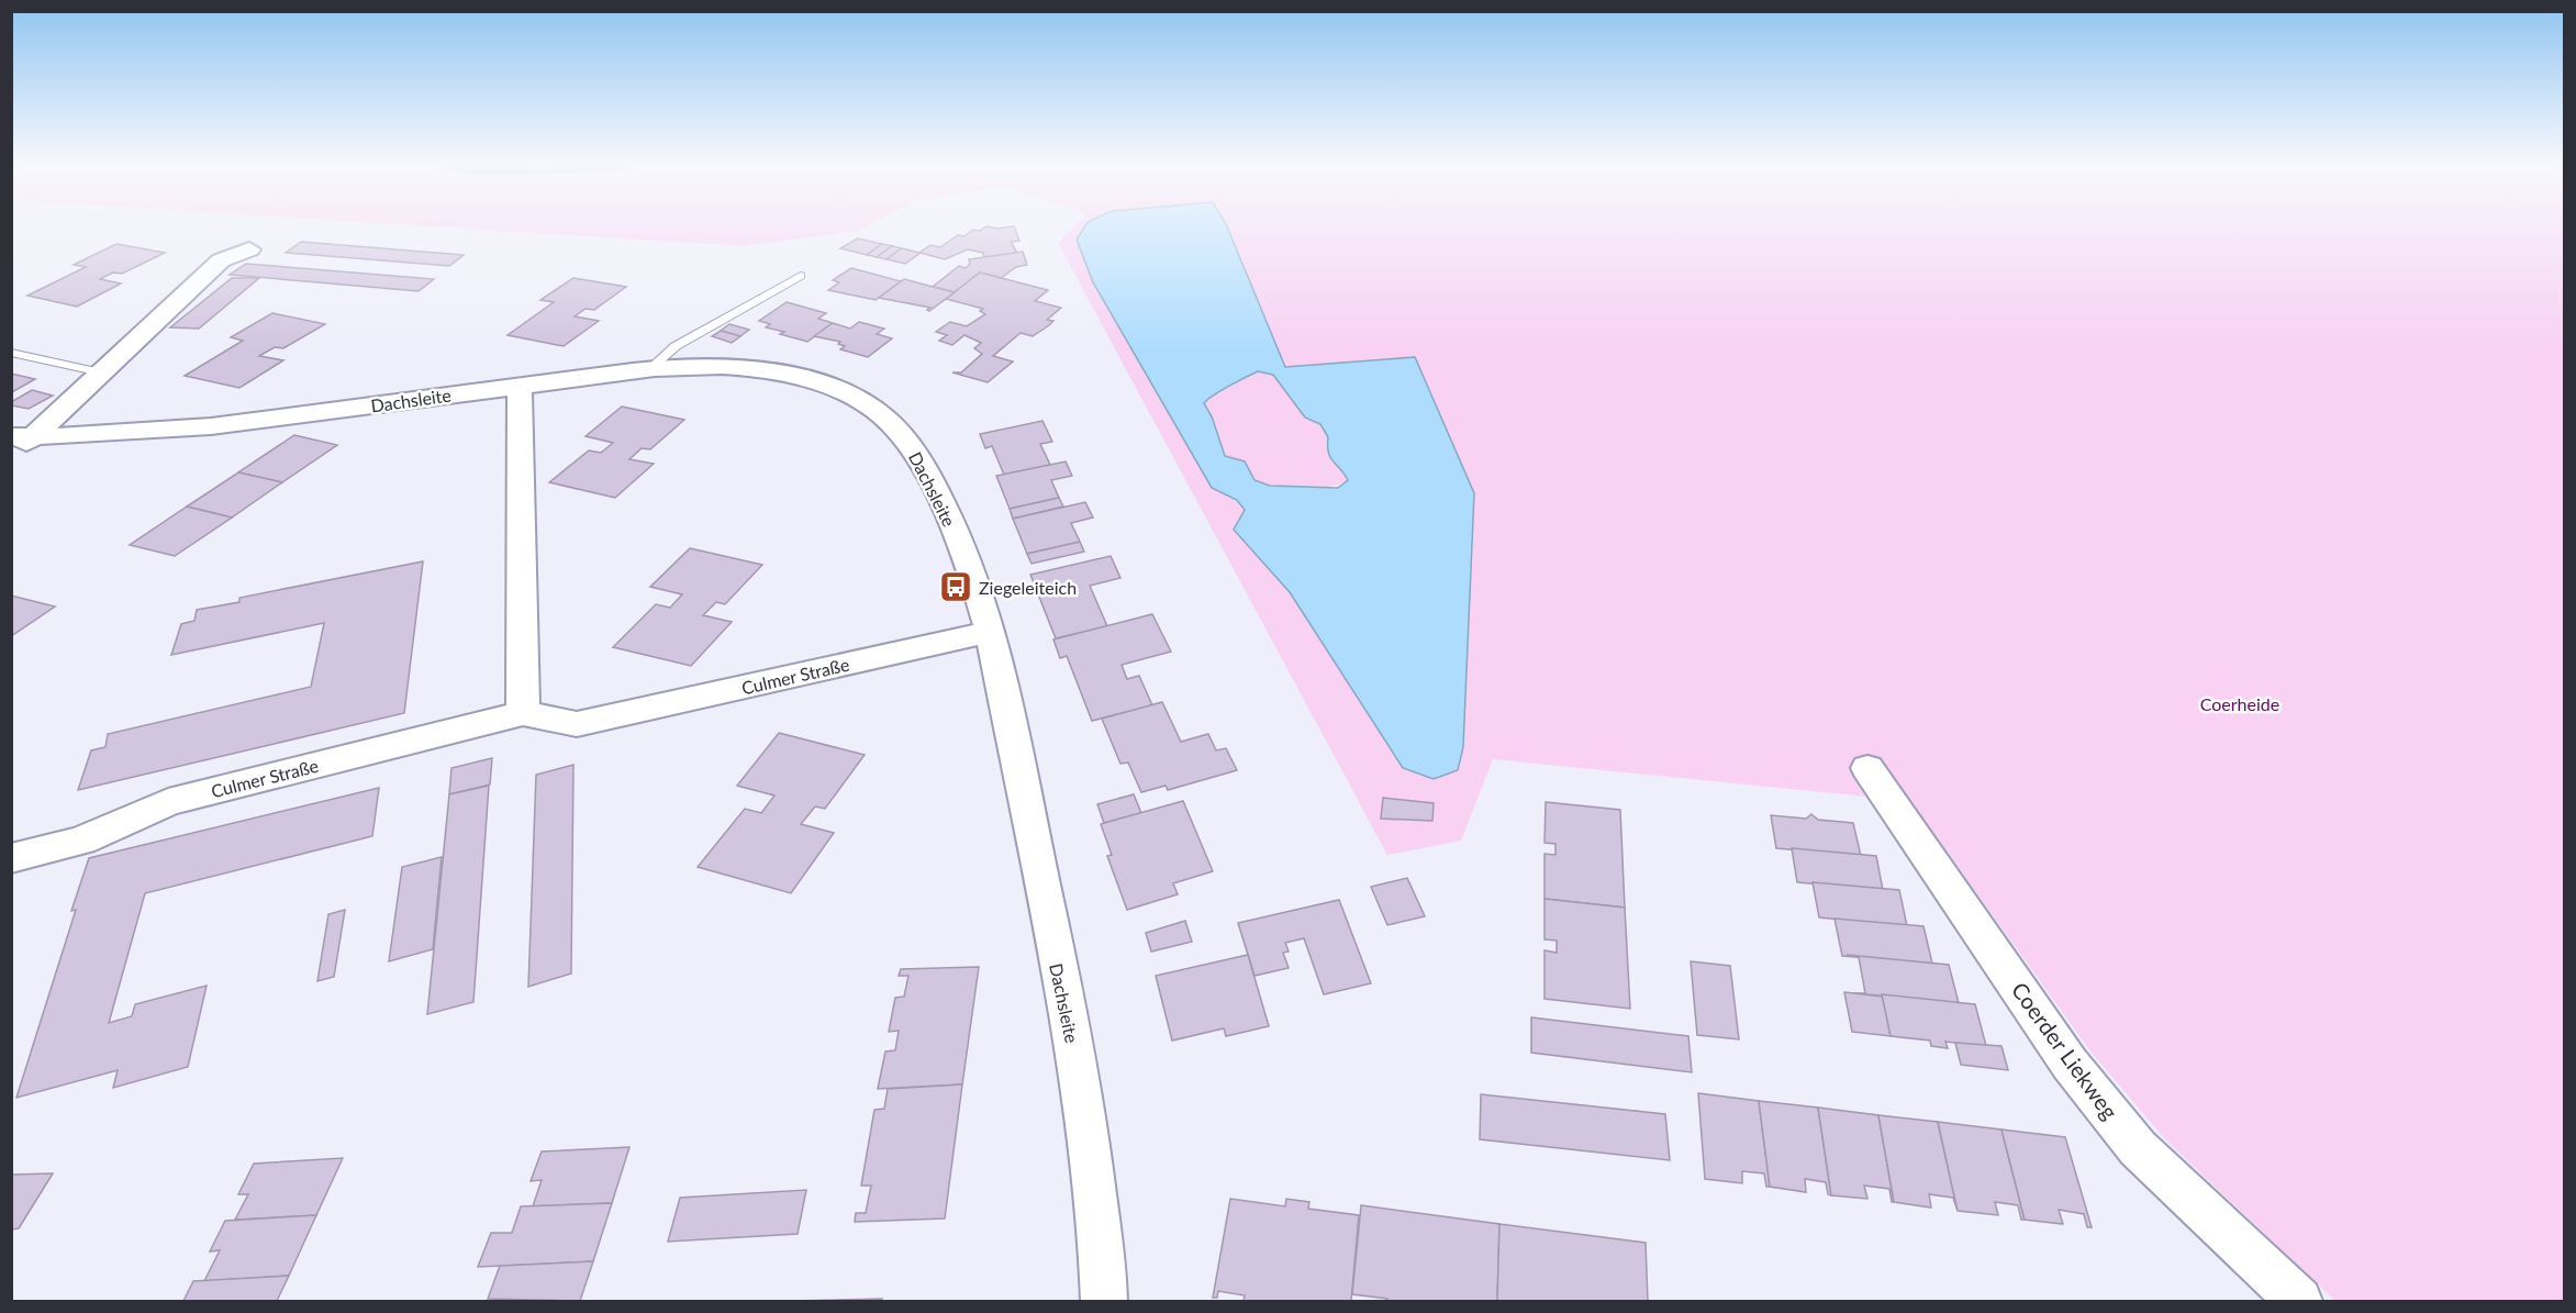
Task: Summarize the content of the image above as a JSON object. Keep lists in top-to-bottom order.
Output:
{
  "streets": {
    "street": ["Dachsleite", "Culmer Straße", "Coerder Liekweg"]
  },
  "crossings": [
    ["Dachsleite", "Culmer Straße"]
  ],
  "parks": ["Coerheide"],
  "places": {
    "bus stop": ["Ziegeleiteich"]
  }
}
